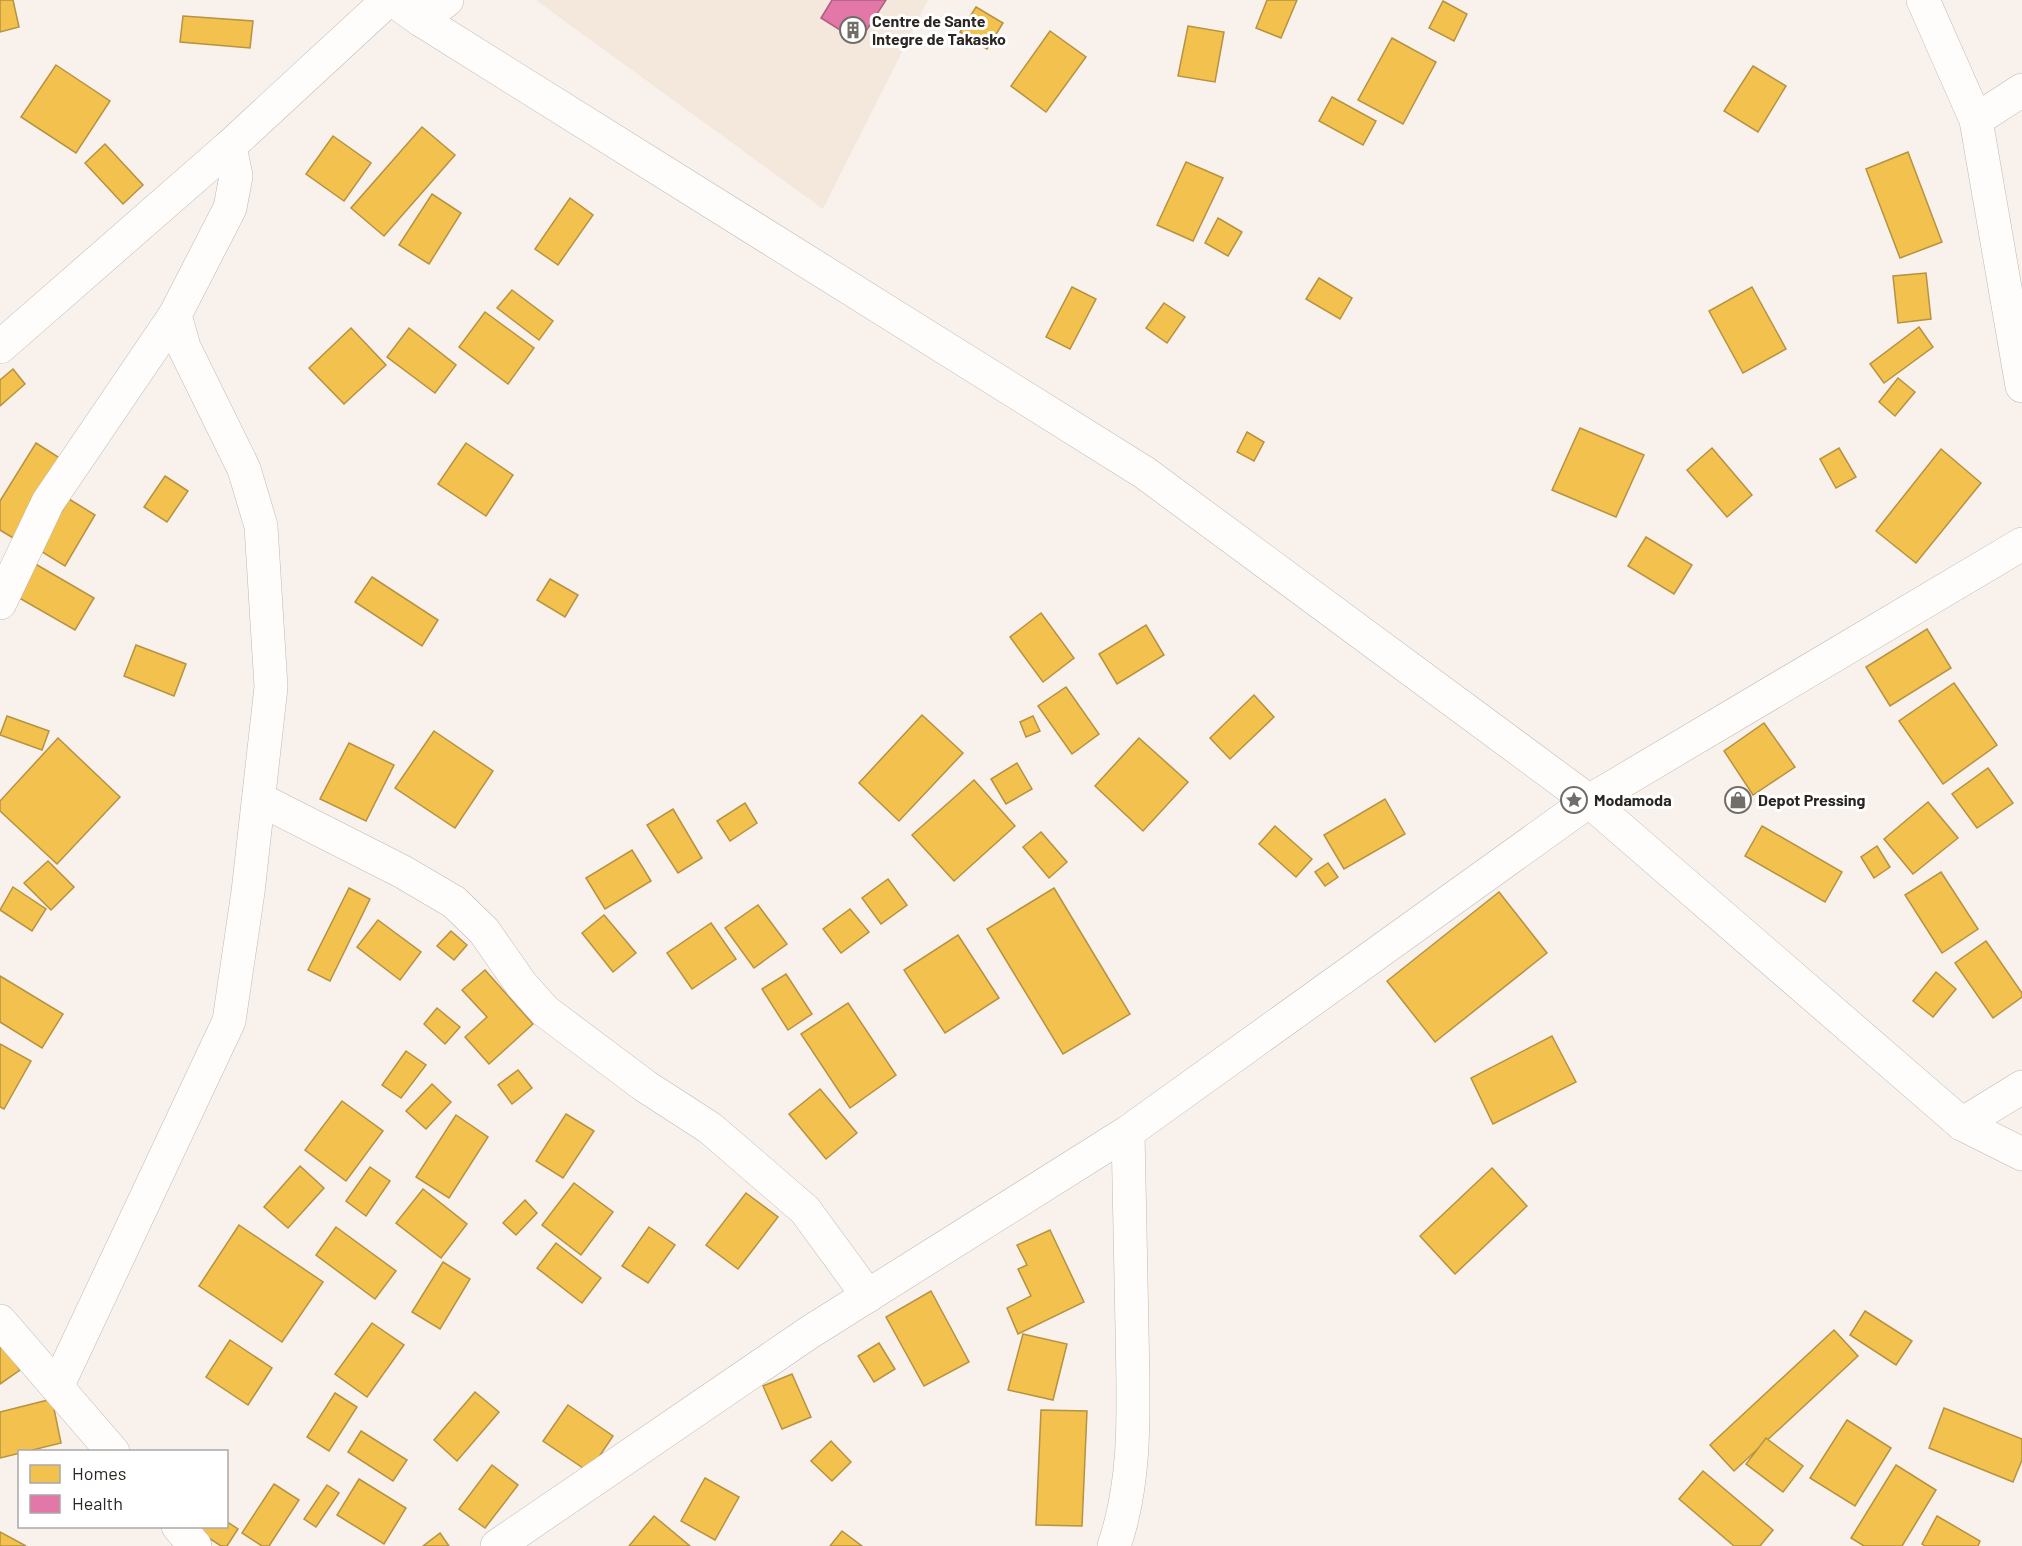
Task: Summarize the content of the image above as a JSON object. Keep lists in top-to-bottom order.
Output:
{
  "places": {
    "building": ["Centre de Sante Integre de Takasko"],
    "place": ["Modamoda"],
    "shop": ["Depot Pressing"]
  },
  "legend": ["Homes", "Health"]
}
